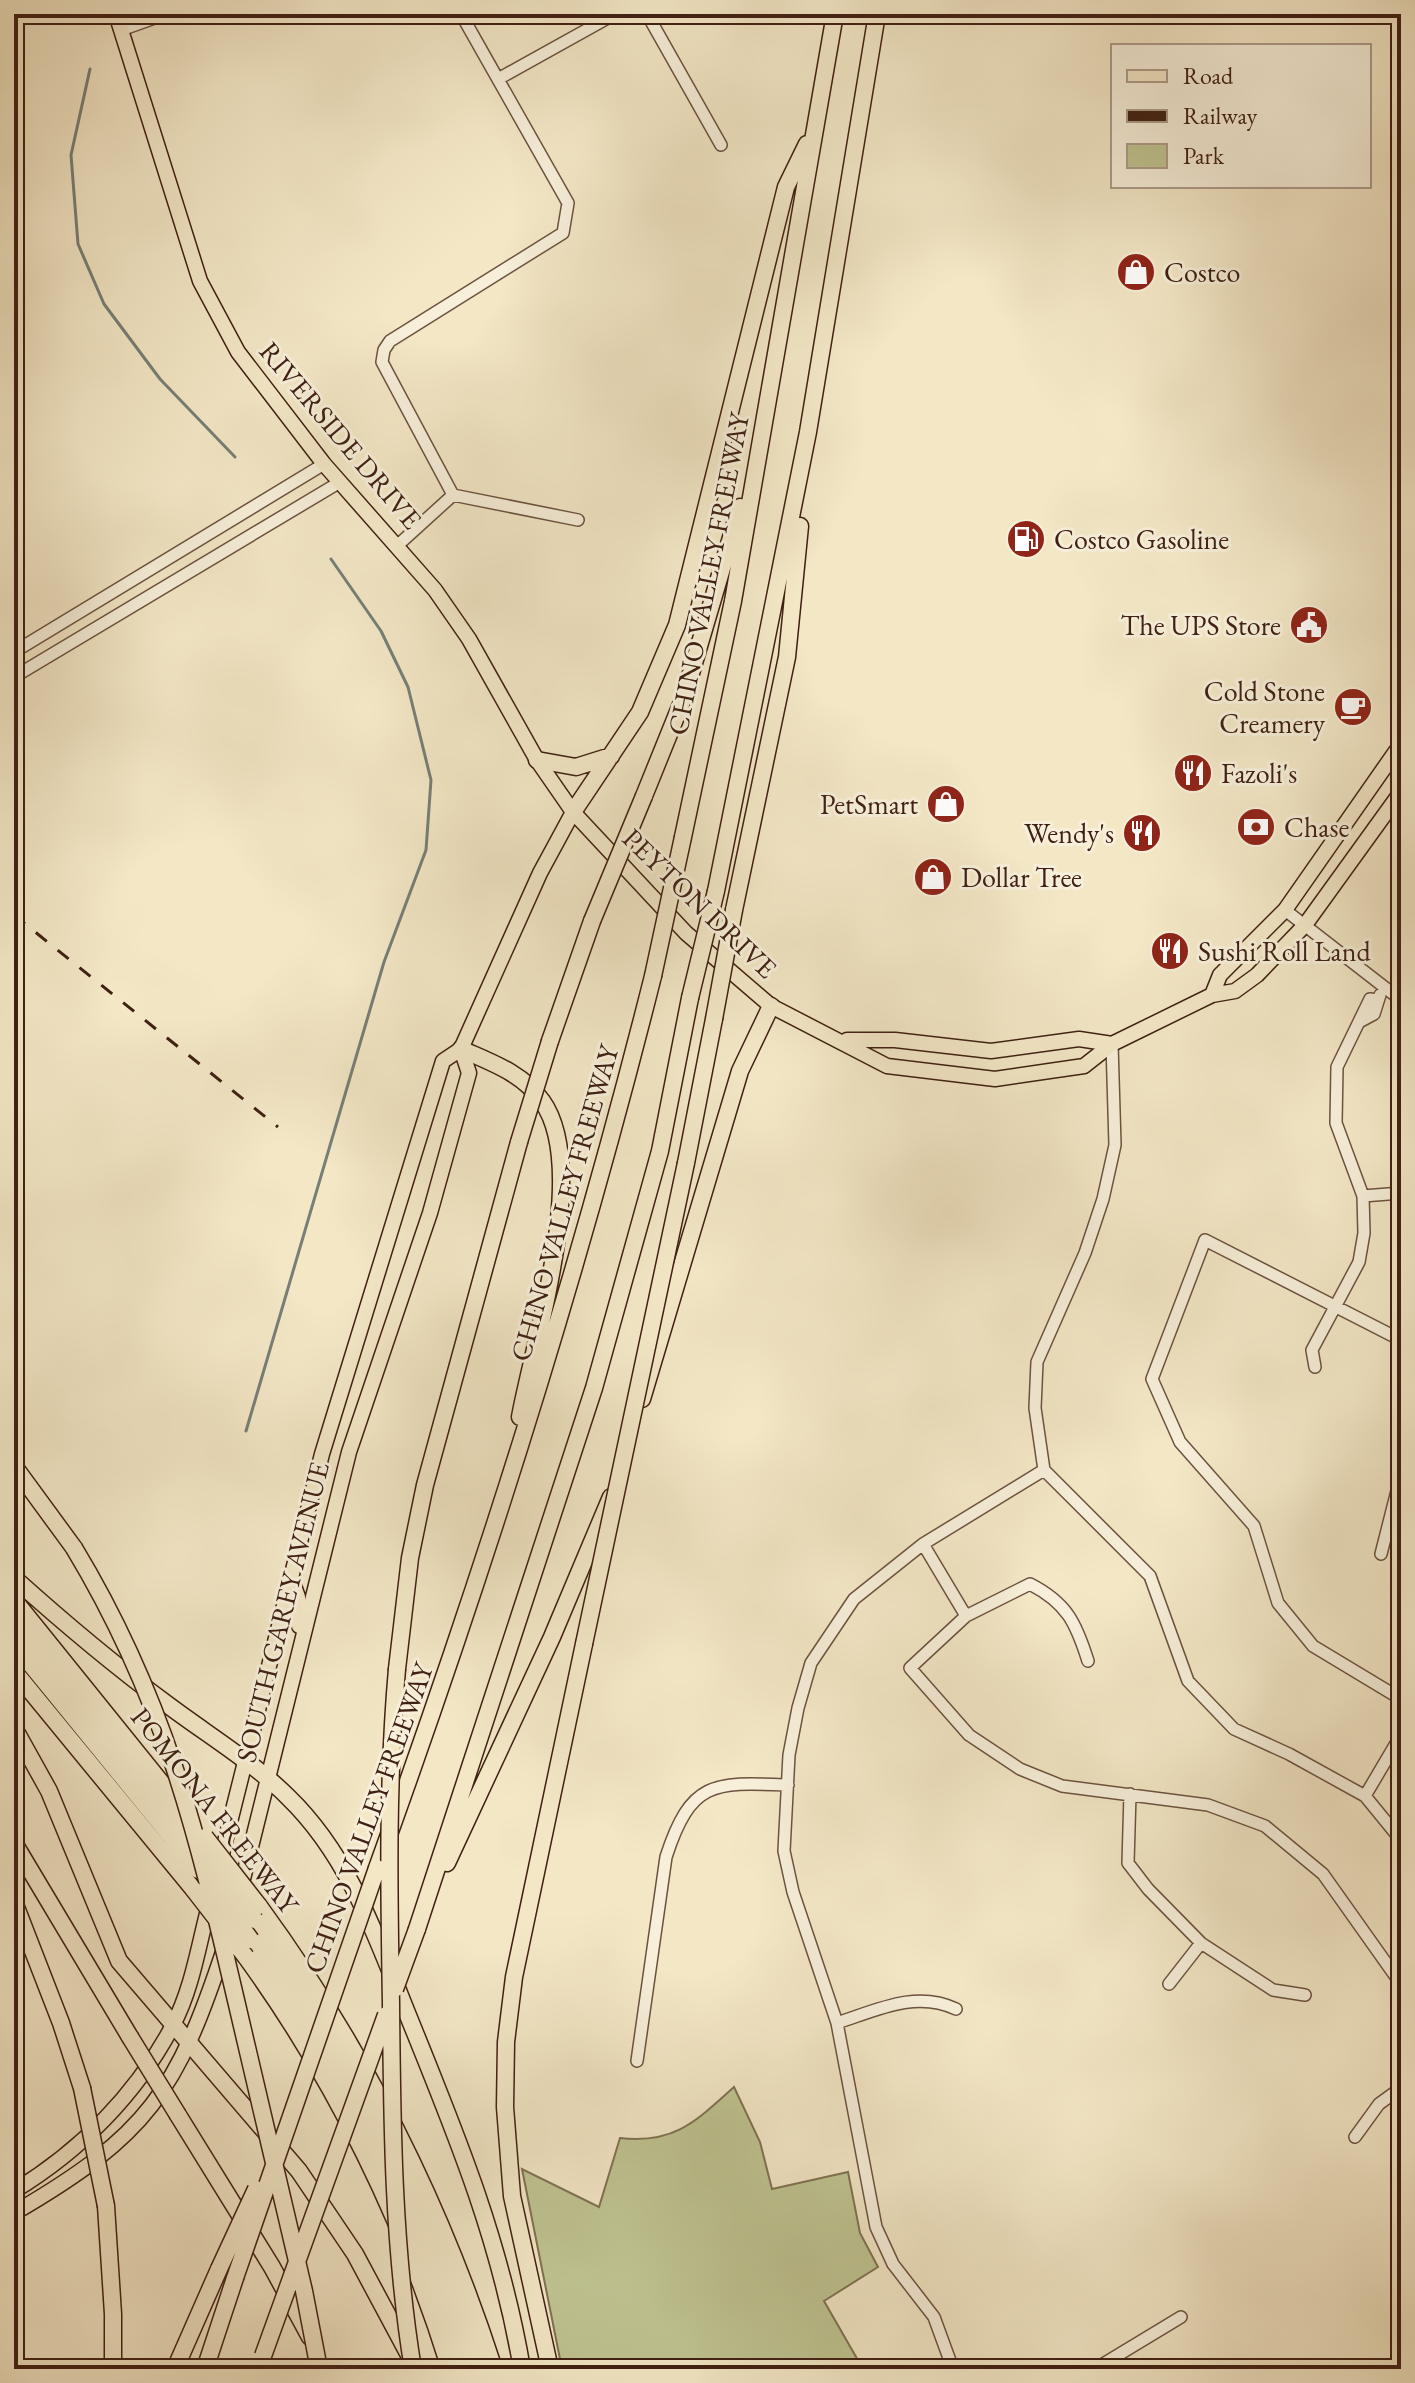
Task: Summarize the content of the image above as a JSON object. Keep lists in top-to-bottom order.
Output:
{
  "streets": {
    "highway": ["CHINO VALLEY FREEWAY", "POMONA FREEWAY"],
    "main road": ["RIVERSIDE DRIVE", "PEYTON DRIVE", "SOUTH GAREY AVENUE"]
  },
  "crossings": [
    ["RIVERSIDE DRIVE", "PEYTON DRIVE"],
    ["RIVERSIDE DRIVE", "SOUTH GAREY AVENUE"],
    ["PEYTON DRIVE", "SOUTH GAREY AVENUE"]
  ],
  "places": {
    "shop": ["Costco", "PetSmart", "Dollar Tree"],
    "fuel station": ["Costco Gasoline"],
    "public building": ["The UPS Store"],
    "cafe": ["Cold Stone Creamery"],
    "restaurant": ["Fazoli's", "Wendy's", "Sushi Roll Land"],
    "bank": ["Chase"]
  },
  "legend": ["Road", "Railway", "Park"]
}
